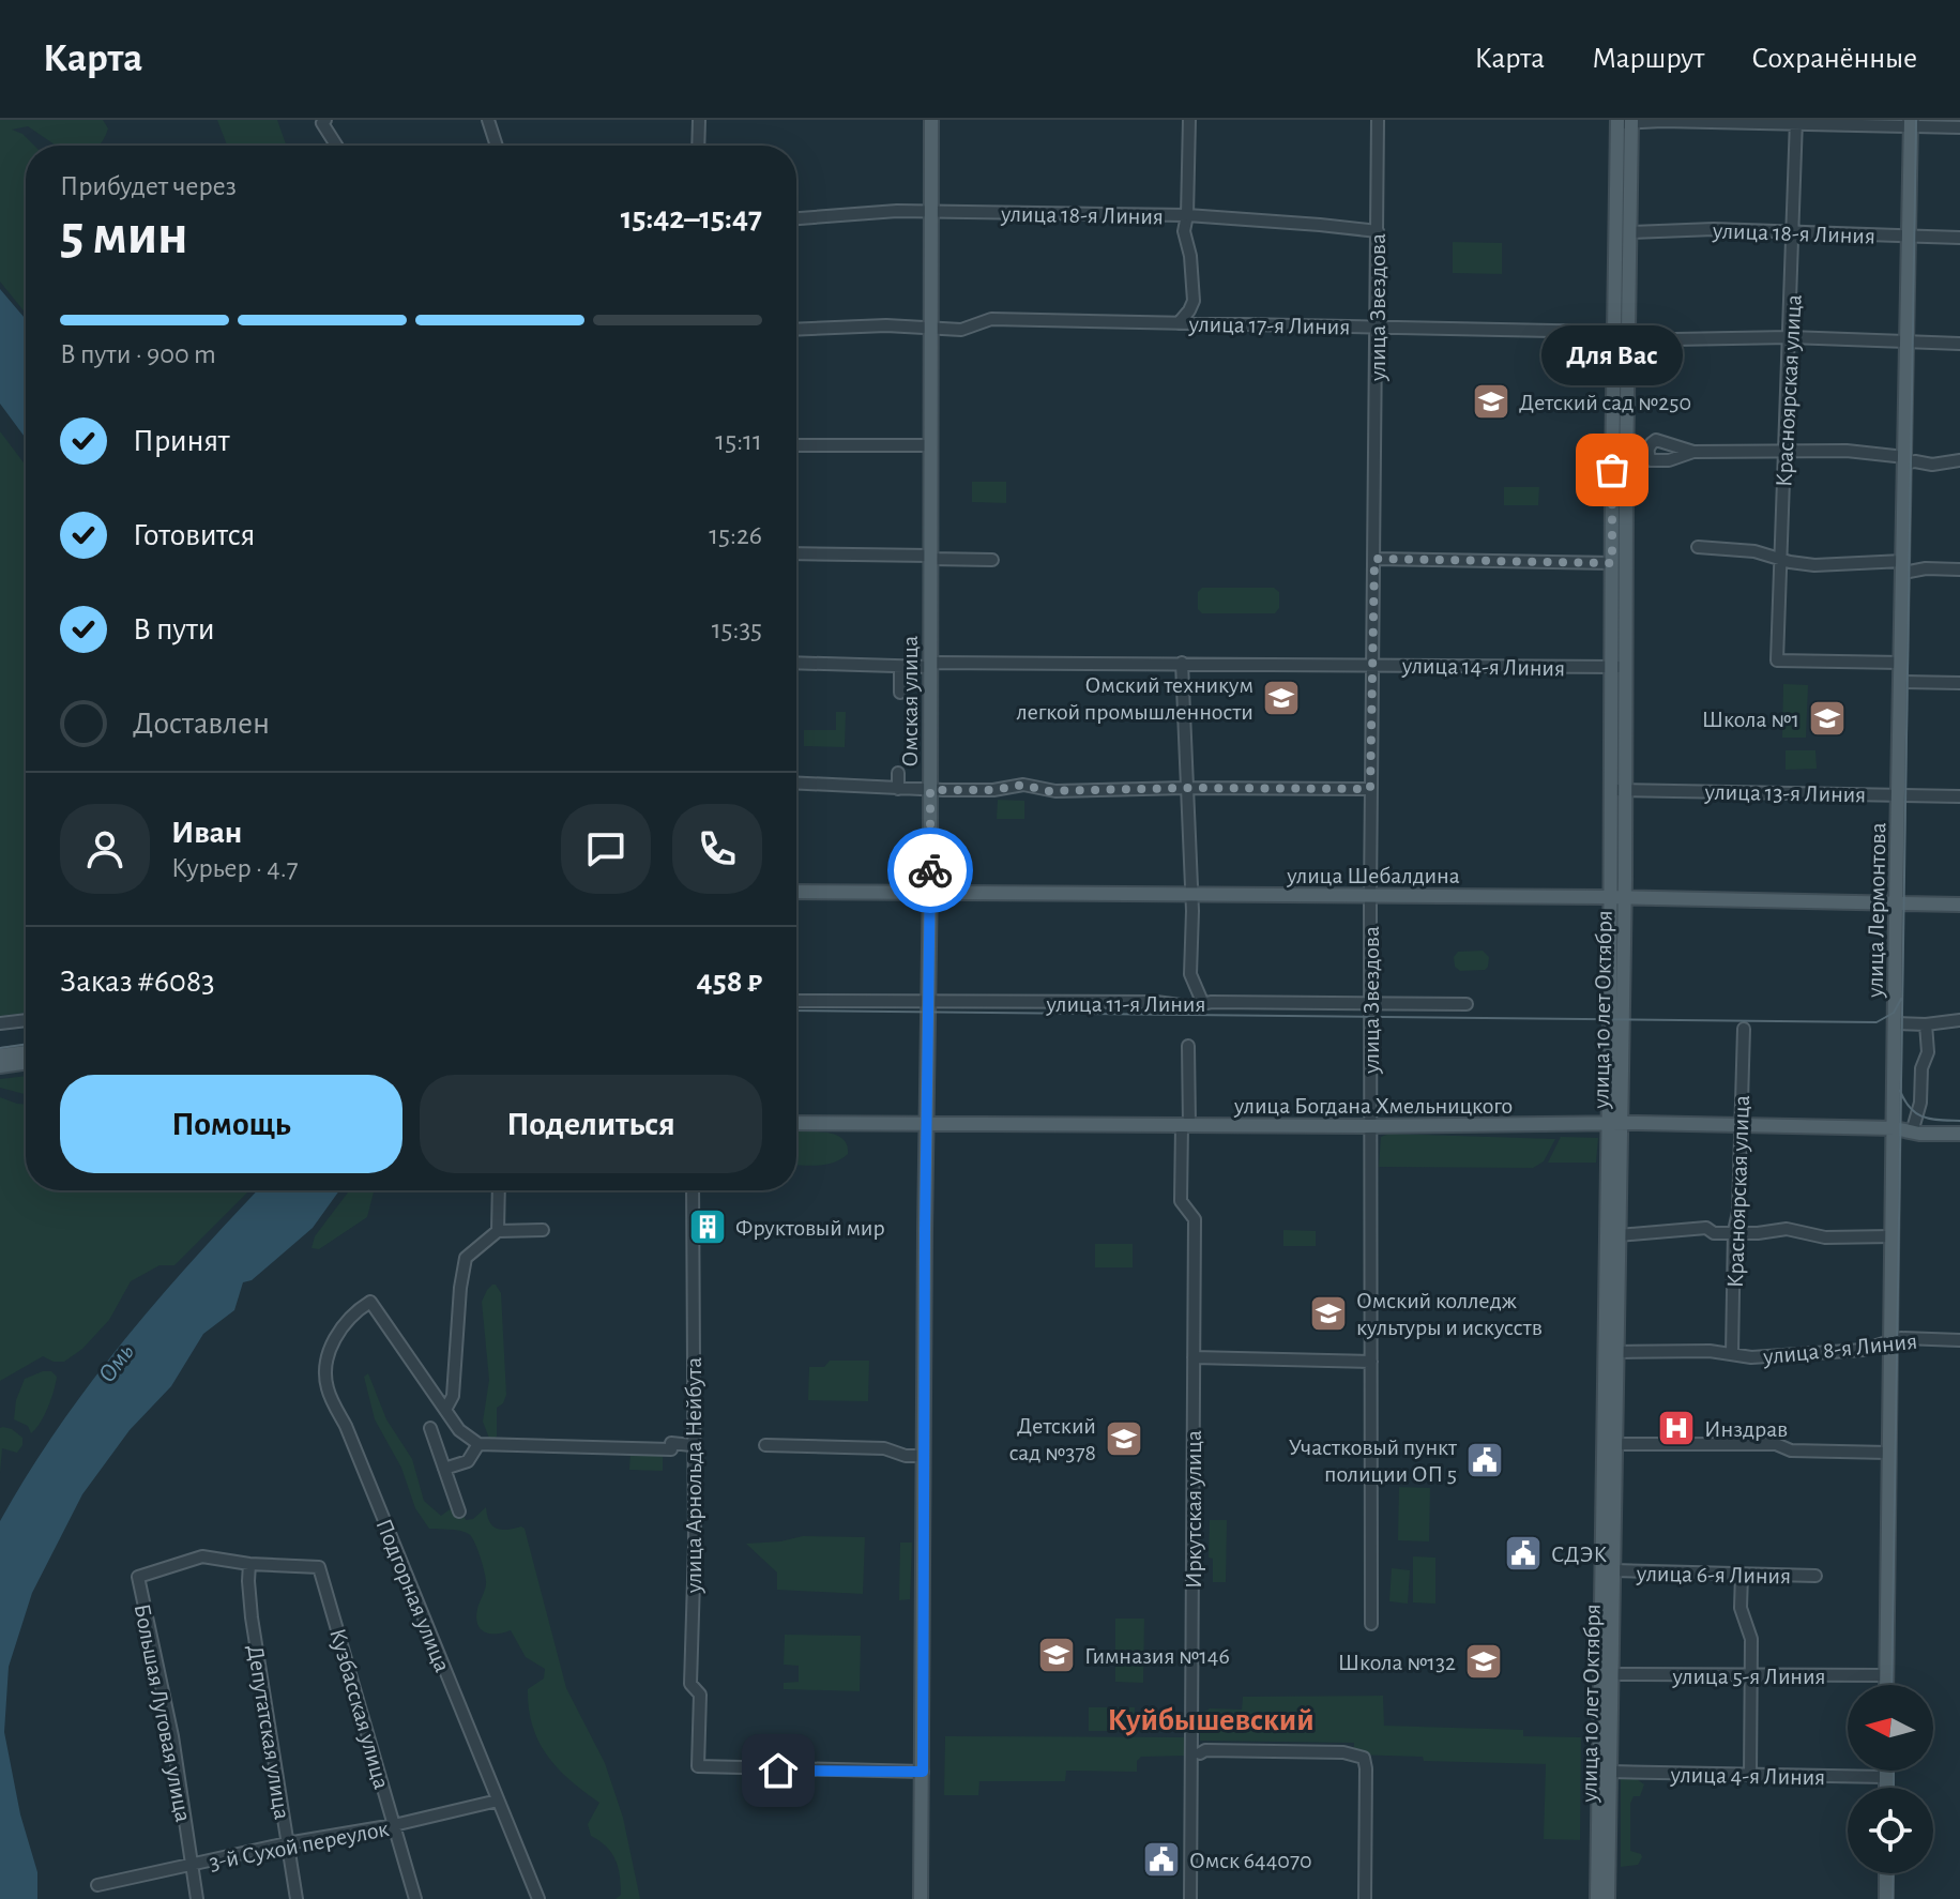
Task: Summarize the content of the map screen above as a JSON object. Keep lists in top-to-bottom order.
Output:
{
  "streets": {
    "main road": [
      "Омская улица",
      "улица Шебалдина",
      "улица Лермонтова",
      "улица 10 лет Октября",
      "улица Богдана Хмельницкого"
    ],
    "street": [
      "улица 18-я Линия",
      "улица Звездова",
      "улица 17-я Линия",
      "Красноярская улица",
      "улица 14-я Линия",
      "улица 13-я Линия",
      "улица 11-я Линия",
      "улица 8-я Линия",
      "улица Арнольда Нейбута",
      "Иркутская улица",
      "улица 6-я Линия",
      "Подгорная улица",
      "улица 5-я Линия",
      "Кузбасская улица",
      "Большая Луговая улица",
      "Депутатская улица",
      "улица 4-я Линия",
      "3-й Сухой переулок"
    ]
  },
  "crossings": [
    ["улица 18-я Линия", "улица Звездова"],
    ["улица 18-я Линия", "Красноярская улица"],
    ["улица 18-я Линия", "Омская улица"],
    ["улица 18-я Линия", "улица Лермонтова"],
    ["улица 18-я Линия", "улица 10 лет Октября"],
    ["улица Звездова", "улица 17-я Линия"],
    ["улица Звездова", "улица 14-я Линия"],
    ["улица Звездова", "улица Шебалдина"],
    ["улица Звездова", "улица 11-я Линия"],
    ["улица Звездова", "улица Богдана Хмельницкого"],
    ["улица 17-я Линия", "Красноярская улица"],
    ["улица 17-я Линия", "Омская улица"],
    ["улица 17-я Линия", "улица Лермонтова"],
    ["улица 17-я Линия", "улица 10 лет Октября"],
    ["Красноярская улица", "улица Лермонтова"],
    ["Красноярская улица", "улица Богдана Хмельницкого"],
    ["Красноярская улица", "улица 8-я Линия"],
    ["улица 14-я Линия", "Омская улица"],
    ["улица 14-я Линия", "улица 10 лет Октября"],
    ["Омская улица", "улица Шебалдина"],
    ["Омская улица", "улица 11-я Линия"],
    ["Омская улица", "улица Богдана Хмельницкого"],
    ["Омская улица", "улица Арнольда Нейбута"],
    ["улица 13-я Линия", "улица Лермонтова"],
    ["улица 13-я Линия", "улица 10 лет Октября"],
    ["улица Шебалдина", "улица Лермонтова"],
    ["улица Шебалдина", "улица 10 лет Октября"],
    ["улица Лермонтова", "улица Богдана Хмельницкого"],
    ["улица Лермонтова", "улица 8-я Линия"],
    ["улица Лермонтова", "улица 5-я Линия"],
    ["улица 10 лет Октября", "улица Богдана Хмельницкого"],
    ["улица 10 лет Октября", "улица 8-я Линия"],
    ["улица 10 лет Октября", "улица 6-я Линия"],
    ["улица 10 лет Октября", "улица 5-я Линия"],
    ["улица 10 лет Октября", "улица 4-я Линия"],
    ["улица Богдана Хмельницкого", "Иркутская улица"],
    ["Подгорная улица", "3-й Сухой переулок"],
    ["Кузбасская улица", "Большая Луговая улица"],
    ["Кузбасская улица", "Депутатская улица"],
    ["Кузбасская улица", "3-й Сухой переулок"],
    ["Большая Луговая улица", "Депутатская улица"],
    ["Большая Луговая улица", "3-й Сухой переулок"],
    ["Депутатская улица", "3-й Сухой переулок"]
  ],
  "districts": ["Куйбышевский"],
  "water": ["Омь"],
  "places": {
    "school or university": [
      "Детский сад №250",
      "Омский техникум легкой промышленности",
      "Школа №1",
      "Омский колледж культуры и искусств",
      "Детский сад №378",
      "Гимназия №146",
      "Школа №132"
    ],
    "other": ["Для Вас"],
    "building": ["Фруктовый мир"],
    "hospital": ["Инздрав"],
    "public building": ["Участковый пункт полиции ОП 5", "СДЭК", "Омск 644070"]
  },
  "north": "left",
  "page": {
    "header": "Карта",
    "nav": ["Карта", "Маршрут", "Сохранённые"],
    "heading": ["5 мин", "Прибудет через", "15:42–15:47"],
    "panel": [
      "Иван",
      "Курьер · 4.7",
      "Заказ #6083",
      "458 ₽"
    ],
    "bar": "В пути · 900 m",
    "bubble": "Для Вас",
    "list": [
      ["Принят", "15:11"],
      ["Готовится", "15:26"],
      ["В пути", "15:35"],
      "Доставлен"
    ],
    "buttons": ["Помощь", "Поделиться"]
  }
}
